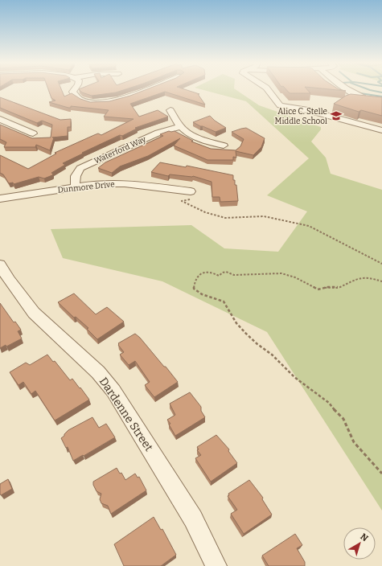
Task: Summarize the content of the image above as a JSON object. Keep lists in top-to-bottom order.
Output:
{
  "streets": {
    "street": ["Waterford Way", "Dunmore Drive", "Dardenne Street"]
  },
  "crossings": [
    ["Waterford Way", "Dunmore Drive"]
  ],
  "places": {
    "school or university": ["Alice C. Stelle Middle School"]
  },
  "north": "top right"
}
